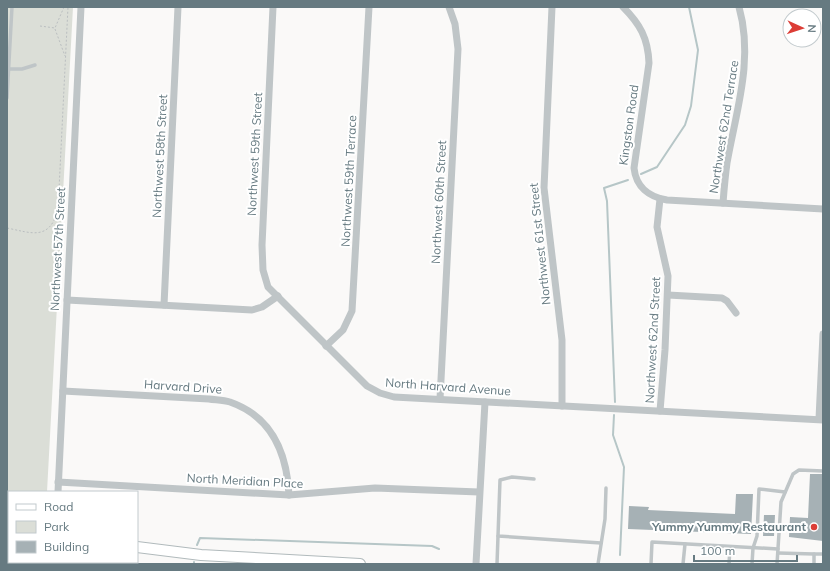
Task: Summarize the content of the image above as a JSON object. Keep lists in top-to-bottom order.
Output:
{
  "streets": {
    "street": [
      "Kingston Road",
      "Northwest 62nd Terrace",
      "Northwest 59th Street",
      "Northwest 58th Street",
      "Northwest 59th Terrace",
      "Northwest 60th Street",
      "Northwest 61st Street",
      "Northwest 57th Street",
      "Northwest 62nd Street",
      "Harvard Drive",
      "North Harvard Avenue",
      "North Meridian Place"
    ]
  },
  "crossings": [
    ["Kingston Road", "Northwest 62nd Terrace"],
    ["Kingston Road", "Northwest 62nd Street"],
    ["Northwest 59th Street", "North Harvard Avenue"],
    ["Northwest 59th Terrace", "North Harvard Avenue"],
    ["Northwest 60th Street", "North Harvard Avenue"],
    ["Northwest 61st Street", "North Harvard Avenue"],
    ["Northwest 57th Street", "Harvard Drive"],
    ["Northwest 57th Street", "North Meridian Place"],
    ["Northwest 62nd Street", "North Harvard Avenue"],
    ["Harvard Drive", "North Meridian Place"]
  ],
  "places": ["Yummy Yummy Restaurant"],
  "legend": ["Road", "Park", "Building"],
  "scale_bar": "100 m",
  "north": "right"
}
